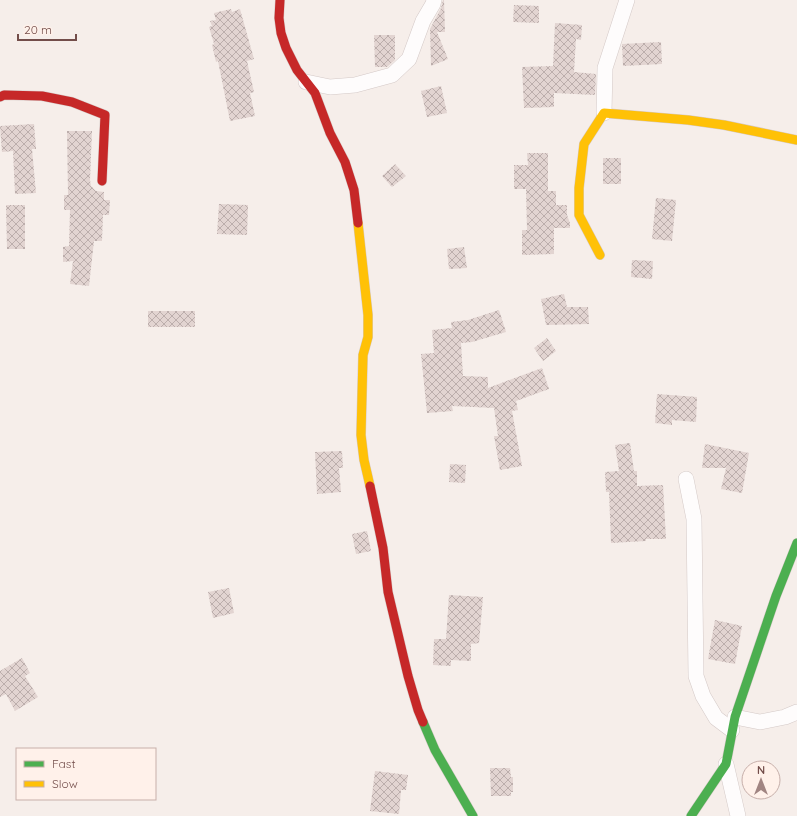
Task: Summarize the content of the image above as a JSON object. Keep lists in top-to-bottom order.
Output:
{
  "legend": ["Fast", "Slow"],
  "scale_bar": "20 m",
  "north": "top"
}
